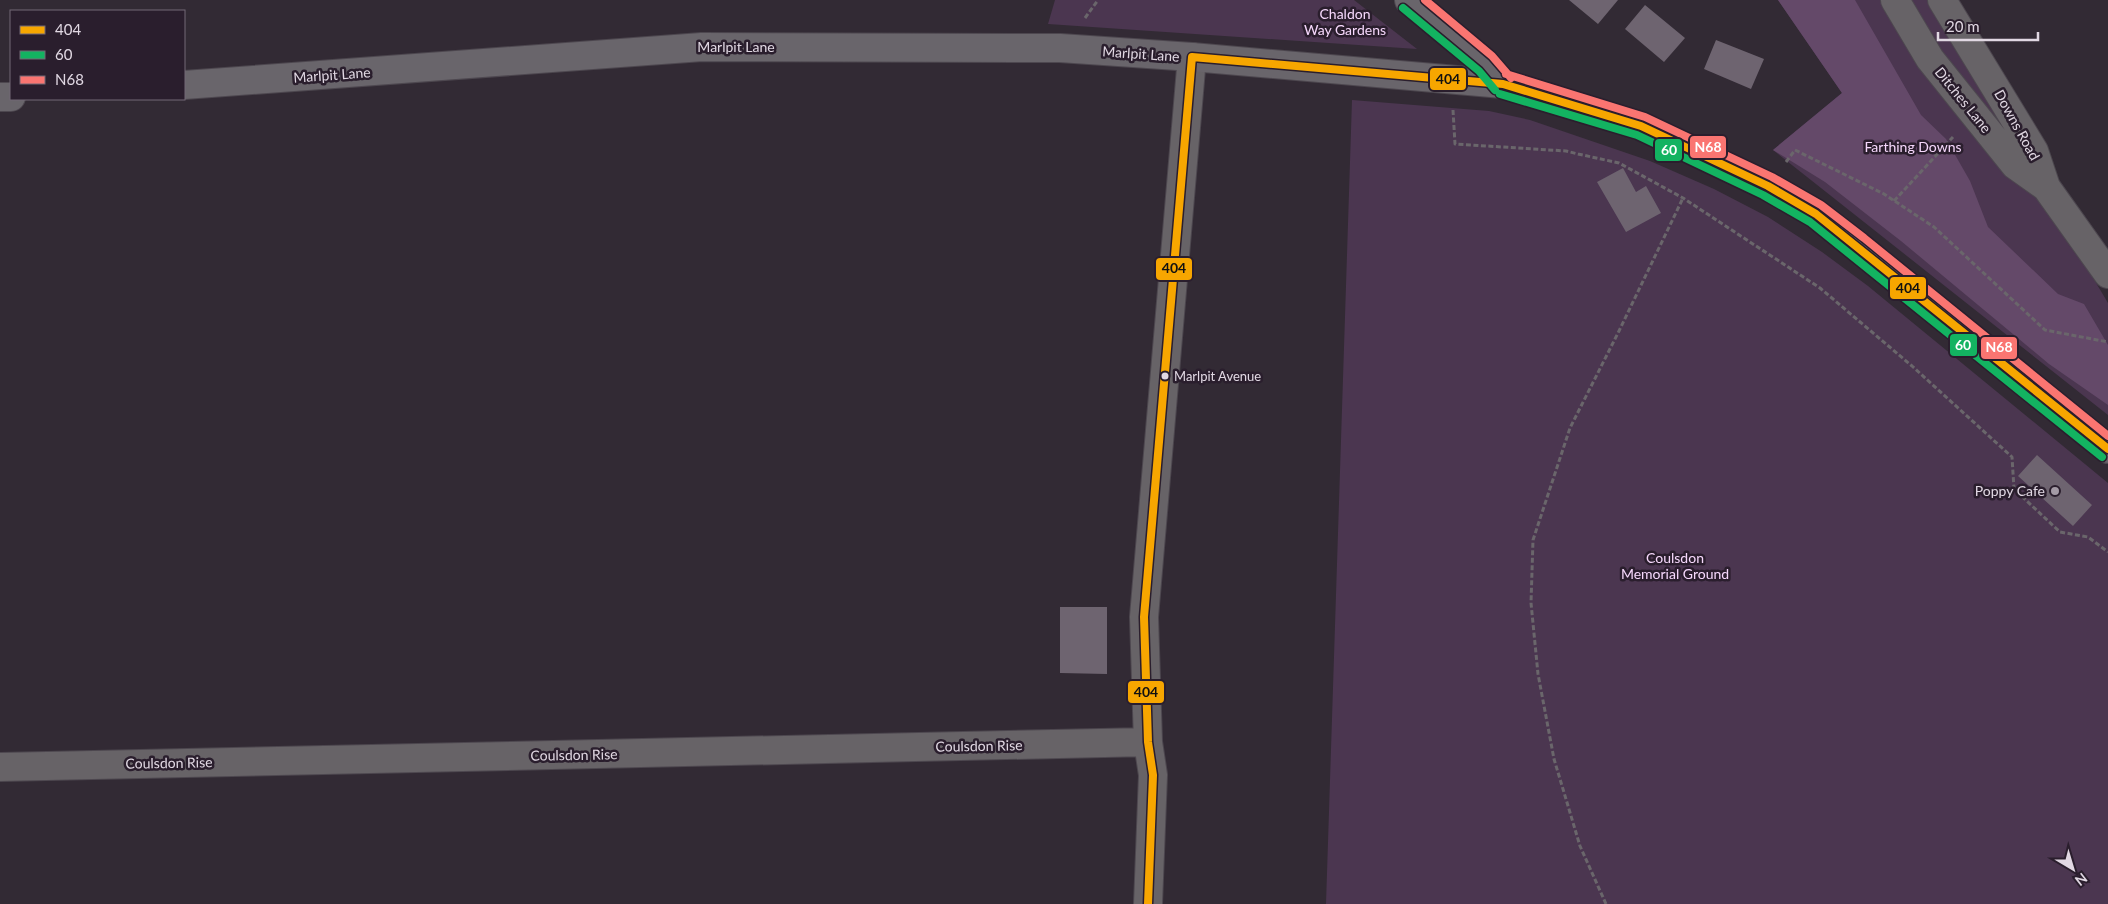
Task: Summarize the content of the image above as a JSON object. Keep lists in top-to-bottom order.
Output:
{
  "streets": {
    "main road": ["Marlpit Lane"],
    "street": ["Ditches Lane", "Downs Road", "Coulsdon Rise"]
  },
  "crossings": [
    ["Ditches Lane", "Downs Road"]
  ],
  "parks": ["Chaldon Way Gardens", "Farthing Downs", "Coulsdon Memorial Ground"],
  "places": ["Marlpit Avenue", "Poppy Cafe"],
  "lines": ["transit line N68", "transit line 60", "transit line 404"],
  "legend": ["404", "60", "N68"],
  "scale_bar": "20 m",
  "north": "bottom right"
}
